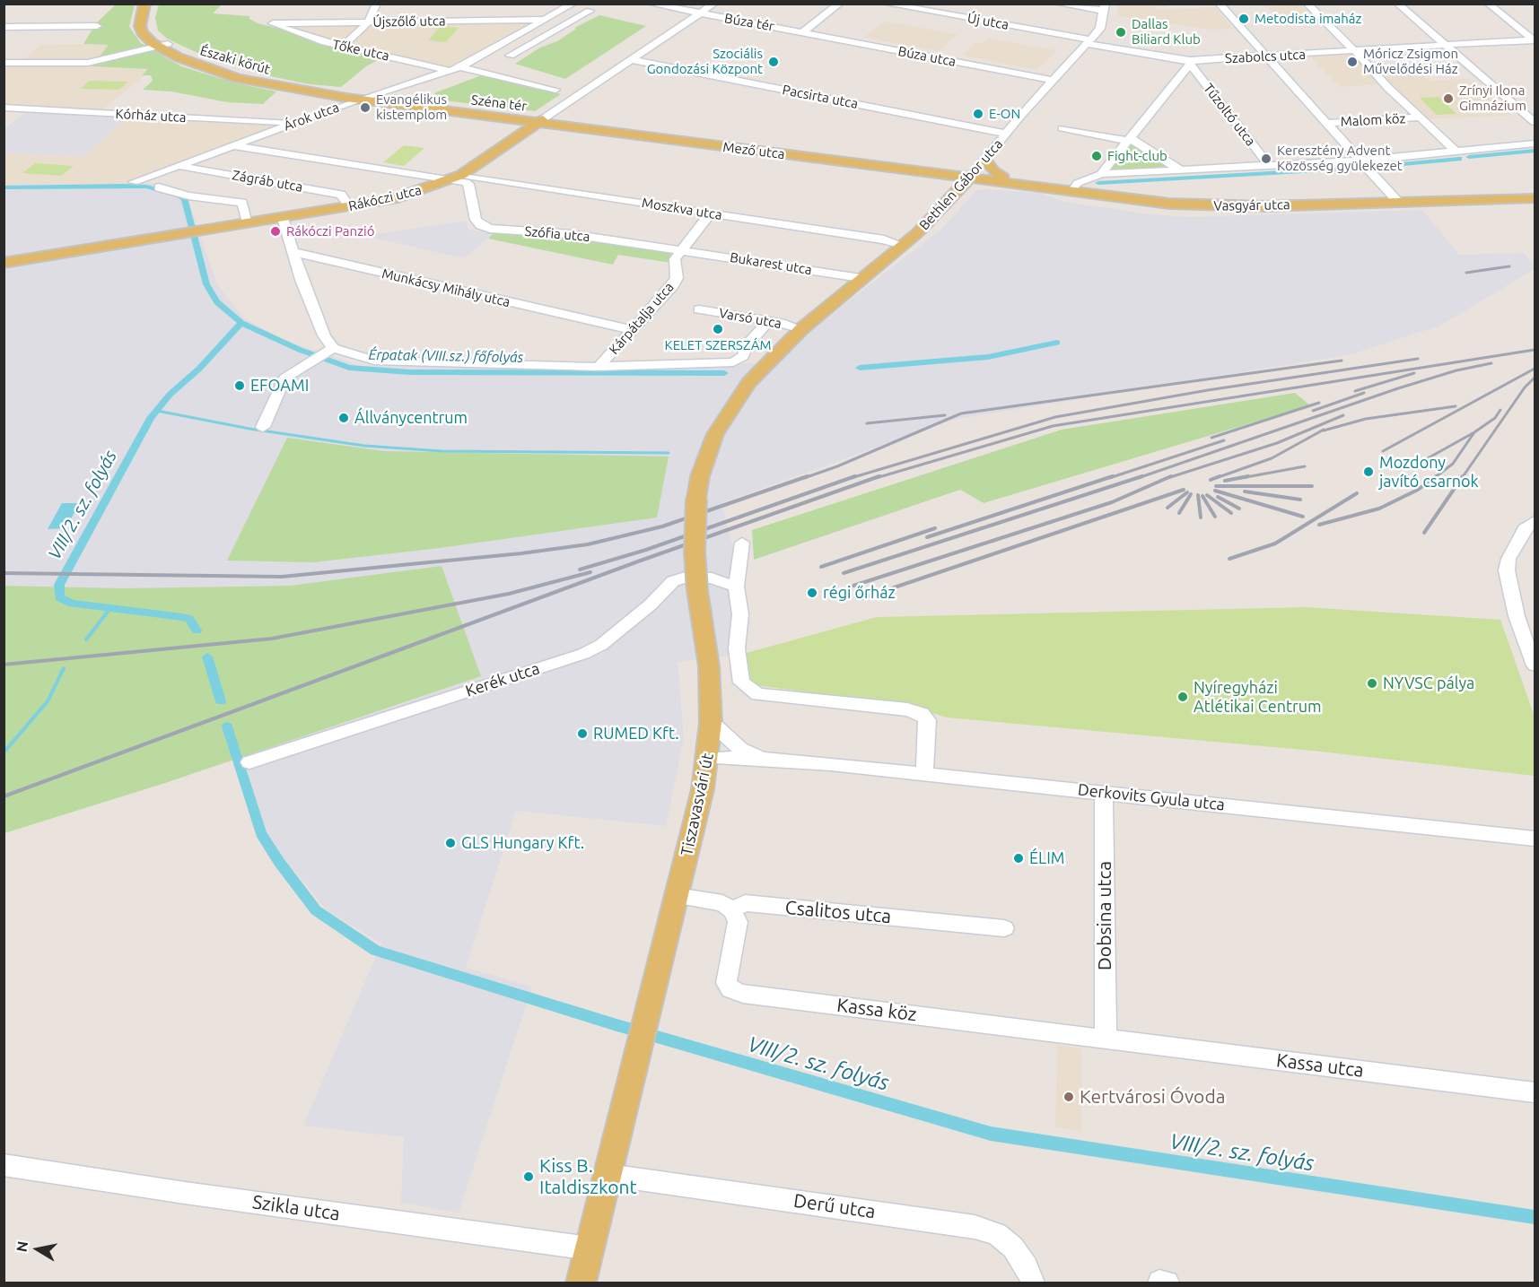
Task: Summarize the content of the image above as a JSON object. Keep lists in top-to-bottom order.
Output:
{
  "streets": {
    "main road": [
      "Északi körút",
      "Széna tér",
      "Mező utca",
      "Bethlen Gábor utca",
      "Rákóczi utca",
      "Vasgyár utca",
      "Tiszavasvári út"
    ],
    "street": [
      "Újszőlő utca",
      "Új utca",
      "Búza tér",
      "Tőke utca",
      "Búza utca",
      "Szabolcs utca",
      "Pacsirta utca",
      "Tűzoltó utca",
      "Kórház utca",
      "Árok utca",
      "Malom köz",
      "Zágráb utca",
      "Moszkva utca",
      "Szófia utca",
      "Bukarest utca",
      "Munkácsy Mihály utca",
      "Kárpátalja utca",
      "Varsó utca",
      "Kerék utca",
      "Derkovits Gyula utca",
      "Csalitos utca",
      "Dobsina utca",
      "Kassa köz",
      "Kassa utca",
      "Derű utca",
      "Szikla utca"
    ]
  },
  "crossings": [
    ["Újszőlő utca", "Tőke utca"],
    ["Újszőlő utca", "Árok utca"],
    ["Új utca", "Szabolcs utca"],
    ["Új utca", "Bethlen Gábor utca"],
    ["Búza tér", "Búza utca"],
    ["Búza tér", "Rákóczi utca"],
    ["Tőke utca", "Széna tér"],
    ["Tőke utca", "Árok utca"],
    ["Búza utca", "Bethlen Gábor utca"],
    ["Szabolcs utca", "Tűzoltó utca"],
    ["Szabolcs utca", "Bethlen Gábor utca"],
    ["Északi körút", "Széna tér"],
    ["Északi körút", "Árok utca"],
    ["Pacsirta utca", "Bethlen Gábor utca"],
    ["Pacsirta utca", "Rákóczi utca"],
    ["Széna tér", "Árok utca"],
    ["Széna tér", "Mező utca"],
    ["Széna tér", "Rákóczi utca"],
    ["Kórház utca", "Árok utca"],
    ["Árok utca", "Zágráb utca"],
    ["Árok utca", "Moszkva utca"],
    ["Mező utca", "Bethlen Gábor utca"],
    ["Mező utca", "Rákóczi utca"],
    ["Mező utca", "Vasgyár utca"],
    ["Zágráb utca", "Rákóczi utca"],
    ["Bethlen Gábor utca", "Vasgyár utca"],
    ["Bethlen Gábor utca", "Moszkva utca"],
    ["Bethlen Gábor utca", "Bukarest utca"],
    ["Bethlen Gábor utca", "Varsó utca"],
    ["Bethlen Gábor utca", "Tiszavasvári út"],
    ["Rákóczi utca", "Moszkva utca"],
    ["Rákóczi utca", "Szófia utca"],
    ["Moszkva utca", "Szófia utca"],
    ["Moszkva utca", "Kárpátalja utca"],
    ["Szófia utca", "Bukarest utca"],
    ["Szófia utca", "Kárpátalja utca"],
    ["Bukarest utca", "Kárpátalja utca"],
    ["Munkácsy Mihály utca", "Kárpátalja utca"],
    ["Derkovits Gyula utca", "Tiszavasvári út"],
    ["Derkovits Gyula utca", "Dobsina utca"],
    ["Tiszavasvári út", "Derű utca"],
    ["Tiszavasvári út", "Szikla utca"],
    ["Csalitos utca", "Kassa köz"],
    ["Dobsina utca", "Kassa köz"],
    ["Dobsina utca", "Kassa utca"],
    ["Kassa köz", "Kassa utca"]
  ],
  "water": ["Érpatak (VIII.sz.) főfolyás", "VIII/2. sz. folyás"],
  "places": [
    "Metodista imaház",
    "Dallas Biliard Klub",
    "Szociális Gondozási Központ",
    "Móricz Zsigmon Művelődési Ház",
    "Zrínyi Ilona Gimnázium",
    "Evangélikus kistemplom",
    "E-ON",
    "Fight-club",
    "Keresztény Advent Közösség gyülekezet",
    "Rákóczi Panzió",
    "KELET SZERSZÁM",
    "EFOAMI",
    "Állványcentrum",
    "Mozdony javító csarnok",
    "régi őrház",
    "NYVSC pálya",
    "Nyíregyházi Atlétikai Centrum",
    "RUMED Kft.",
    "GLS Hungary Kft.",
    "ÉLIM",
    "Kertvárosi Óvoda",
    "Kiss B. Italdiszkont"
  ],
  "north": "left"
}
